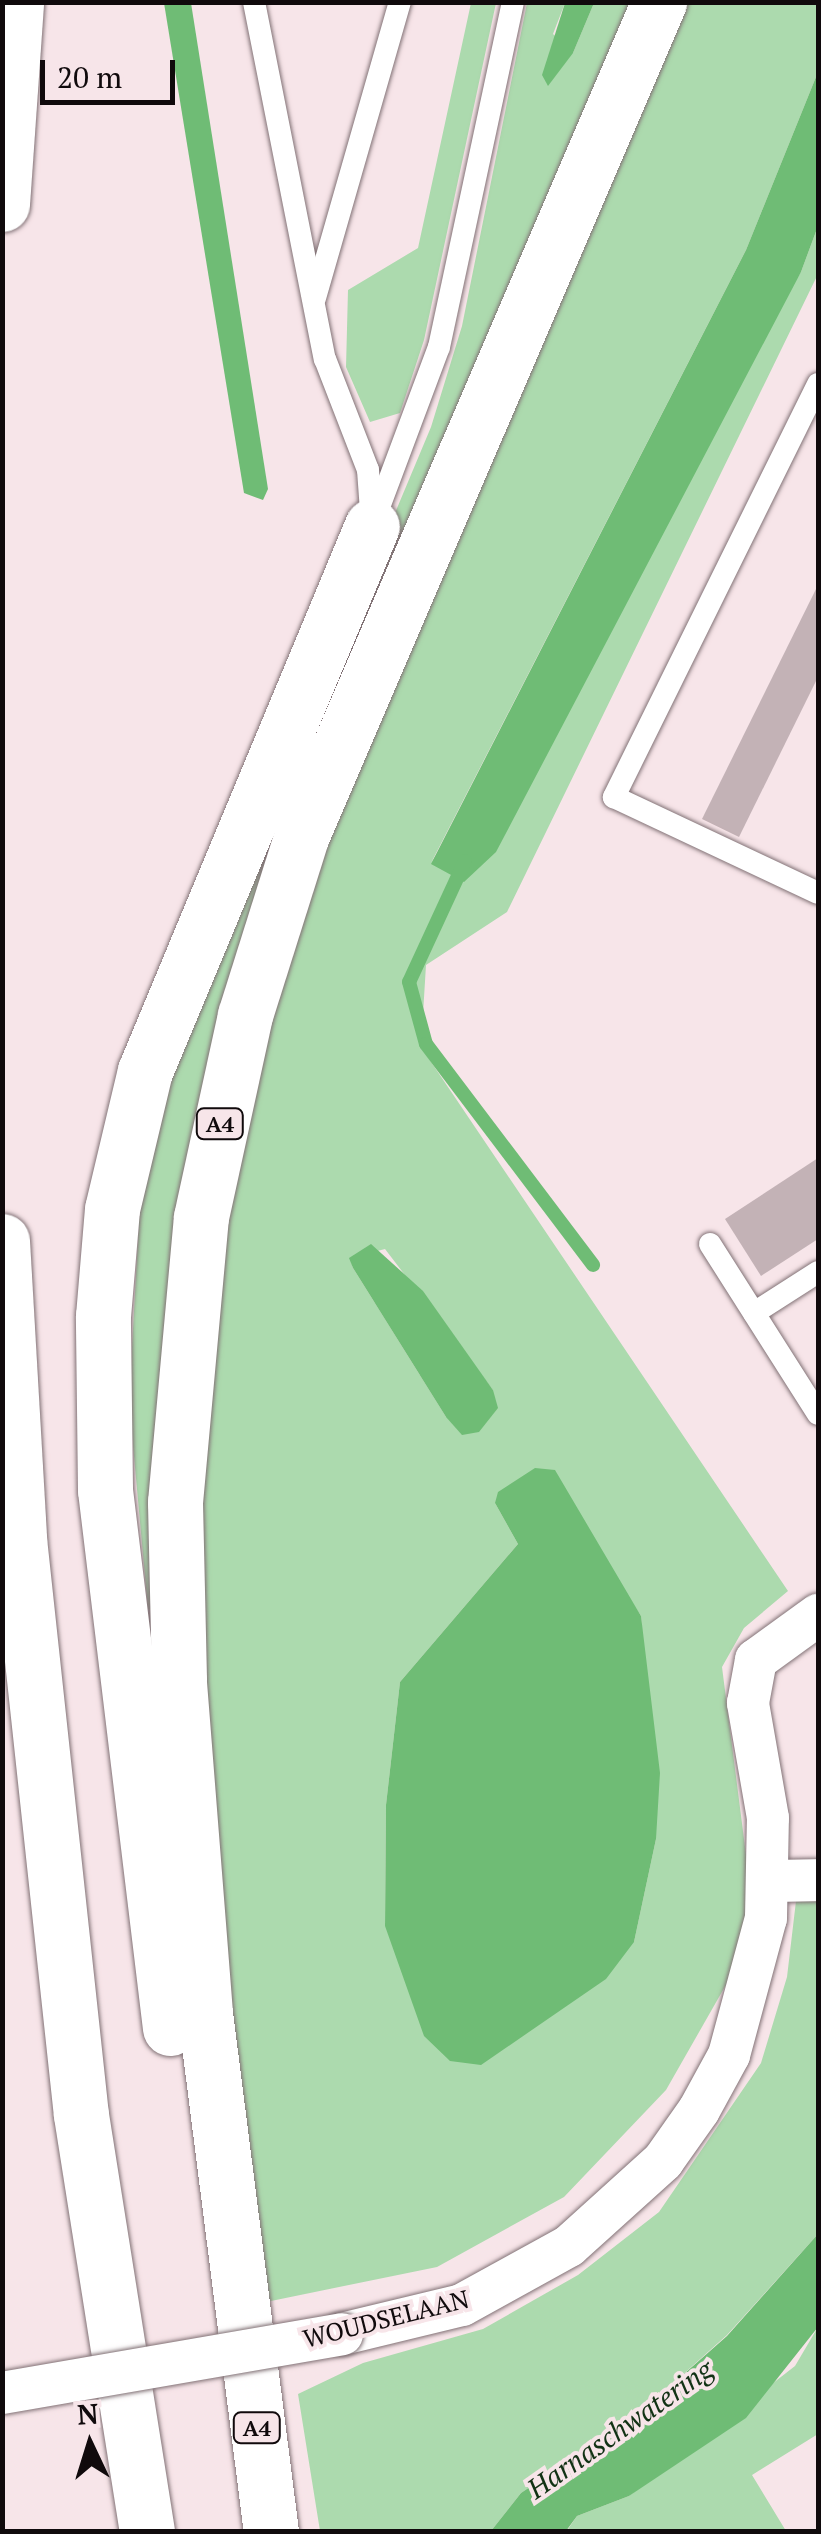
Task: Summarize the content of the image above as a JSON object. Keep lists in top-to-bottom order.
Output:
{
  "streets": {
    "highway": ["A4"],
    "street": ["WOUDSELAAN"]
  },
  "water": ["Harnaschwatering"],
  "scale_bar": "20 m",
  "north": "top"
}
